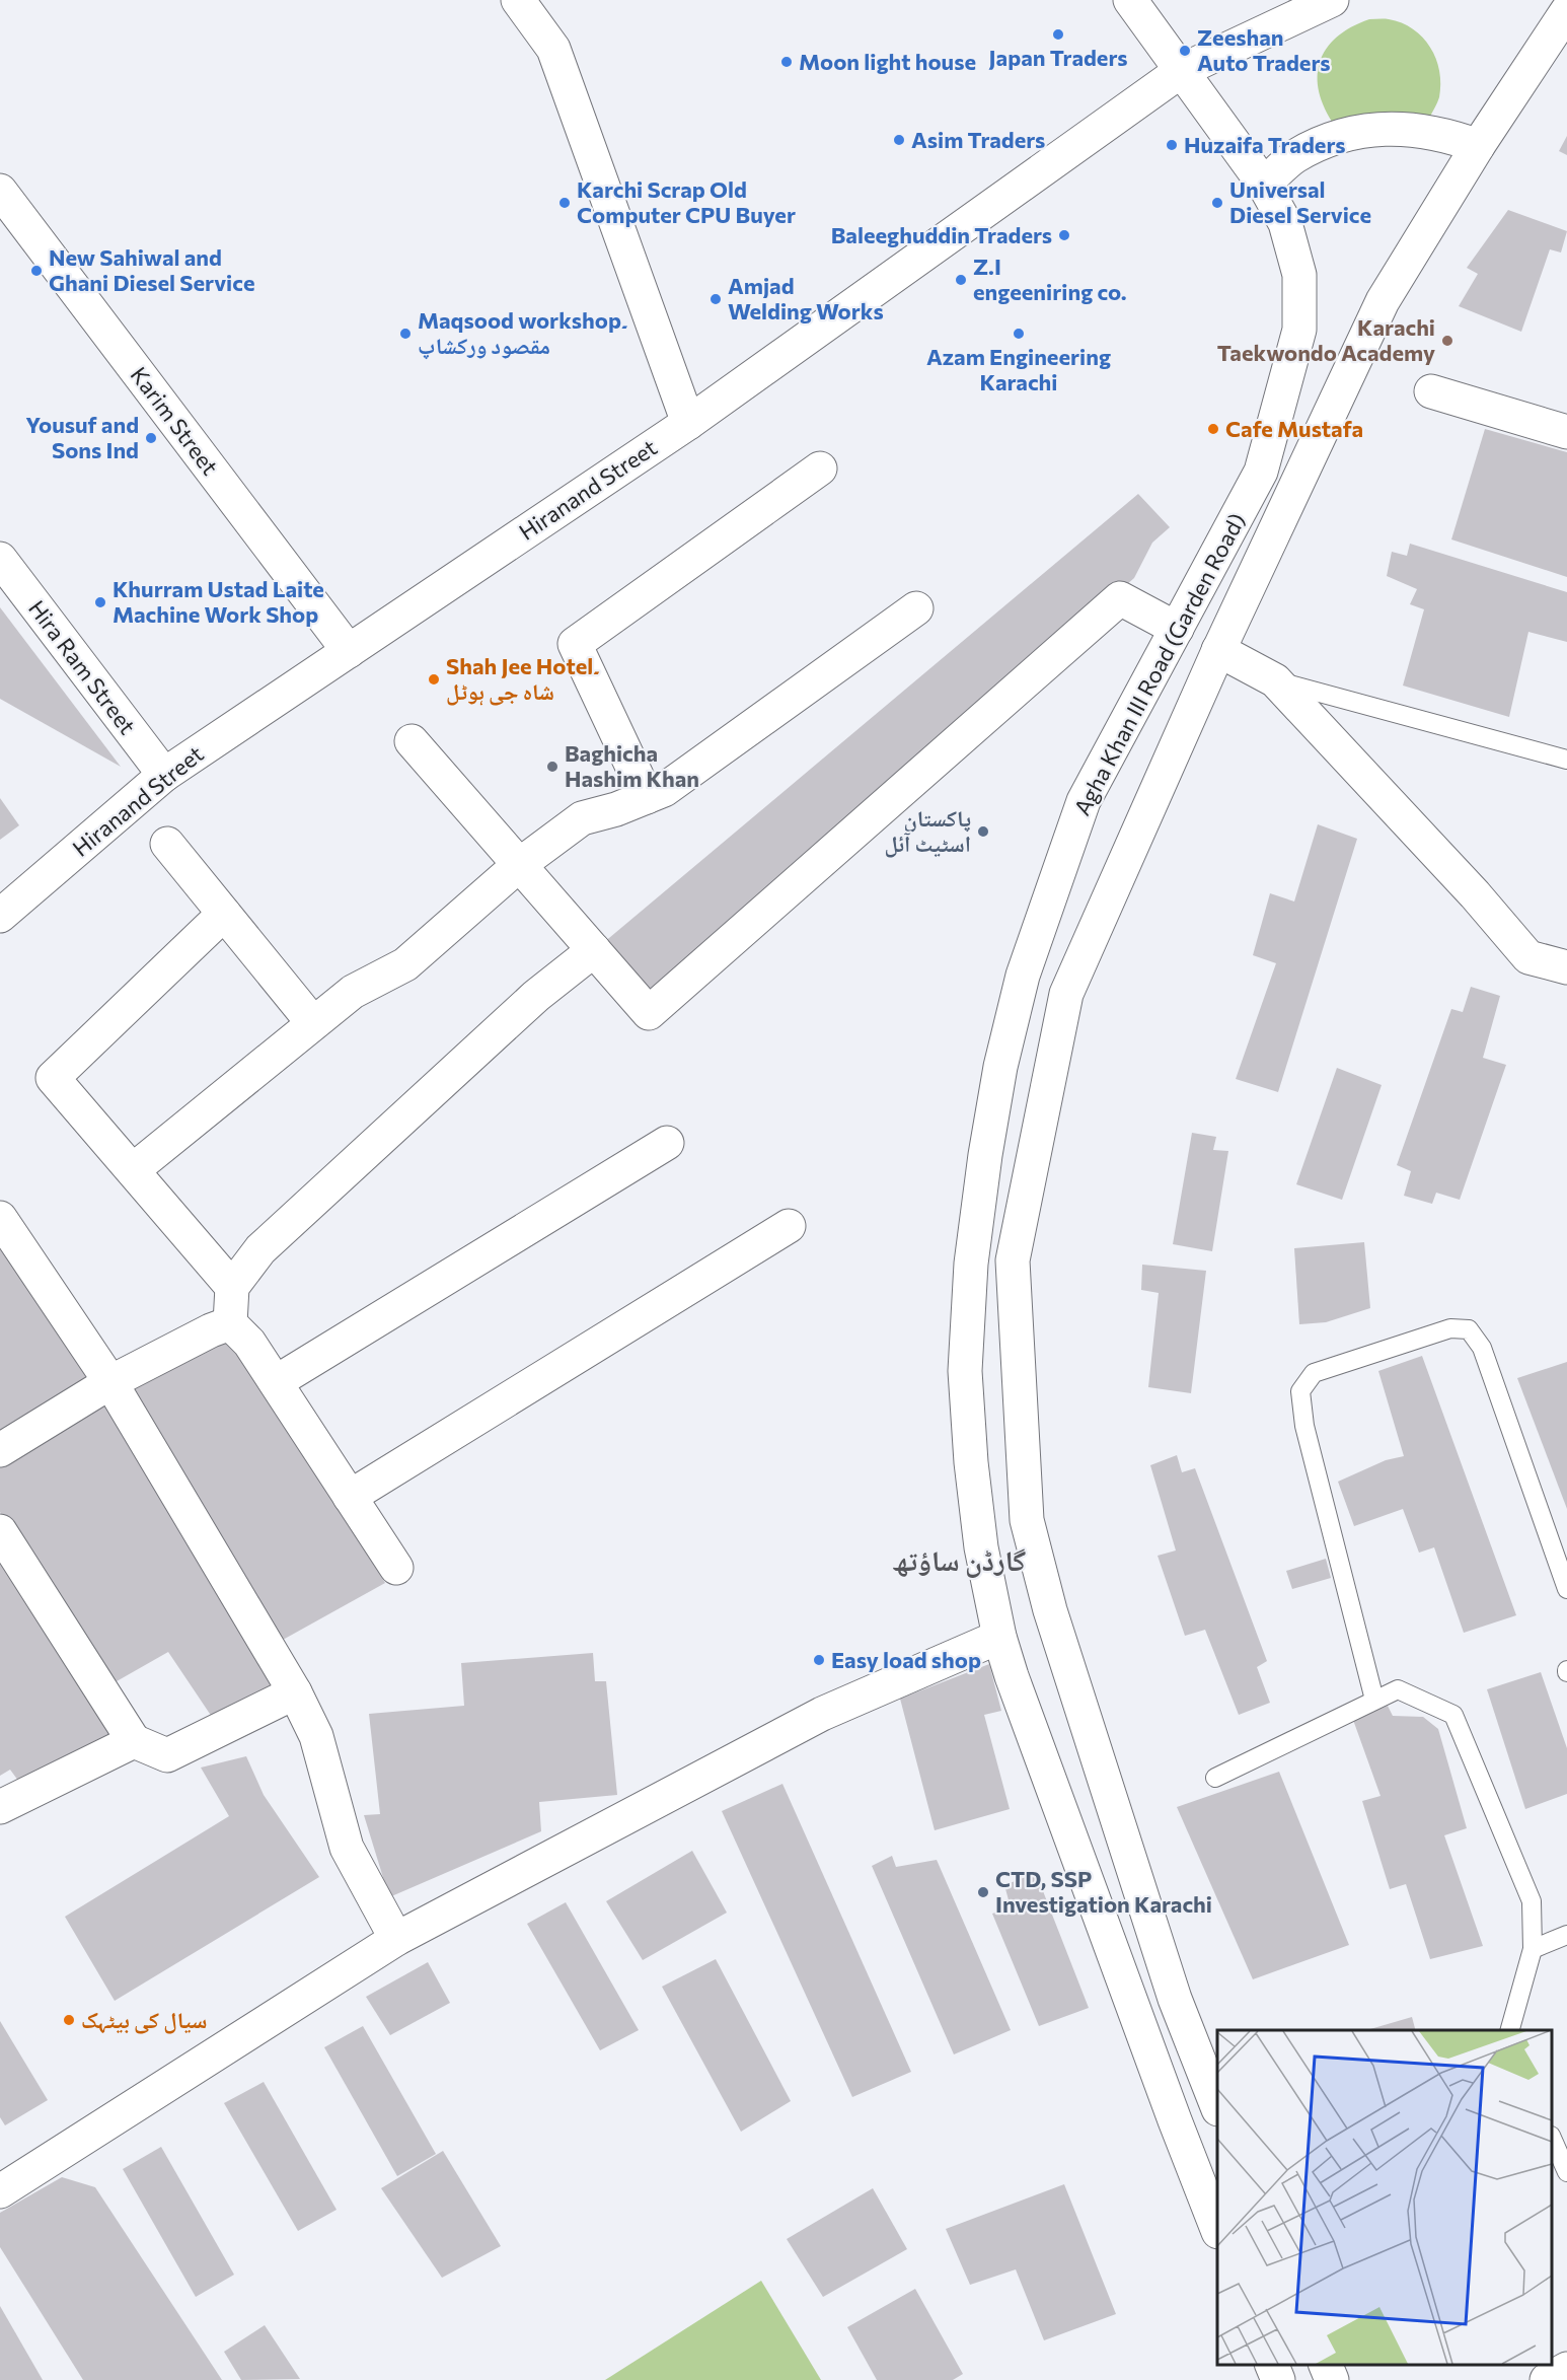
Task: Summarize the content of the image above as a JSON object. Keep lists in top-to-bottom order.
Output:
{
  "streets": {
    "street": [
      "Karim Street",
      "Hiranand Street",
      "Agha Khan III Road (Garden Road)",
      "Hira Ram Street"
    ]
  },
  "crossings": [
    ["Karim Street", "Hiranand Street"],
    ["Hiranand Street", "Agha Khan III Road (Garden Road)"],
    ["Hiranand Street", "Hira Ram Street"]
  ],
  "districts": ["گارڈن ساؤتھ"],
  "places": [
    "Japan Traders",
    "Zeeshan Auto Traders",
    "Moon light house",
    "Asim Traders",
    "Huzaifa Traders",
    "Karchi Scrap Old Computer CPU Buyer",
    "Universal Diesel Service",
    "Baleeghuddin Traders",
    "New Sahiwal and Ghani Diesel Service",
    "Z.I engeeniring co.",
    "Amjad Welding Works",
    "Maqsood workshop۔ مقصود ورکشاپ",
    "Azam Engineering Karachi",
    "Karachi Taekwondo Academy",
    "Cafe Mustafa",
    "Yousuf and Sons Ind",
    "Khurram Ustad Laite Machine Work Shop",
    "Shah Jee Hotel۔ شاہ جی ہوٹل",
    "Baghicha Hashim Khan",
    "پاکستان اسٹیٹ آئل",
    "Easy load shop",
    "CTD, SSP Investigation Karachi",
    "سیال کی بیٹہک"
  ]
}
